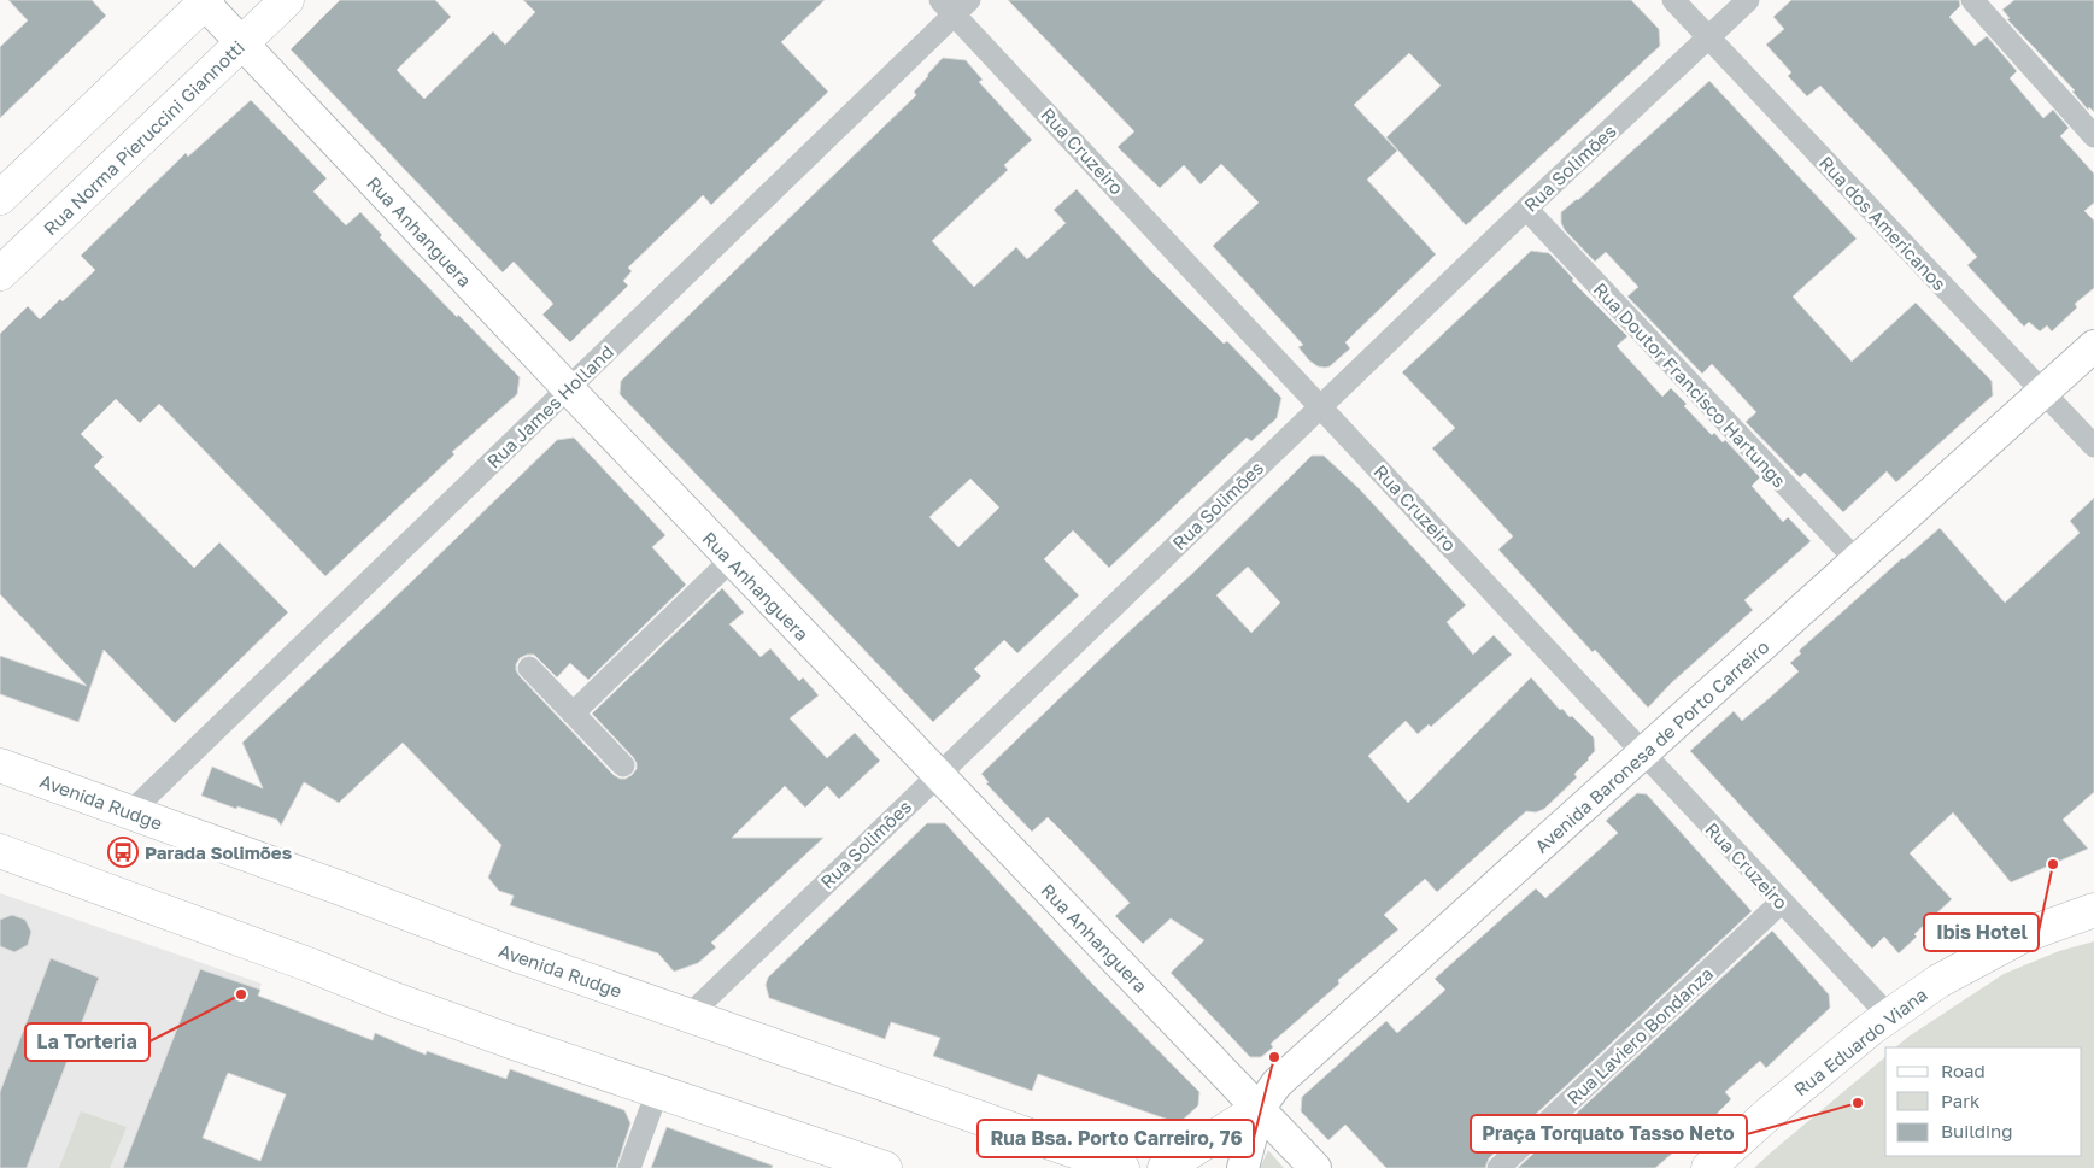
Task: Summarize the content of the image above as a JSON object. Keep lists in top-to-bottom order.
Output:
{
  "streets": {
    "main road": ["Rua Norma Pieruccini Giannotti", "Avenida Rudge", "Rua Eduardo Viana"],
    "street": [
      "Rua Cruzeiro",
      "Rua Solimões",
      "Rua dos Americanos",
      "Rua Anhanguera",
      "Rua Doutor Francisco Hartungs",
      "Rua James Holland",
      "Avenida Baronesa de Porto Carreiro",
      "Rua Laviero Bondanza"
    ]
  },
  "crossings": [
    ["Rua Norma Pieruccini Giannotti", "Rua Anhanguera"],
    ["Rua Cruzeiro", "Rua Solimões"],
    ["Rua Cruzeiro", "Rua James Holland"],
    ["Rua Cruzeiro", "Avenida Baronesa de Porto Carreiro"],
    ["Rua Cruzeiro", "Rua Laviero Bondanza"],
    ["Rua Cruzeiro", "Rua Eduardo Viana"],
    ["Rua Solimões", "Rua dos Americanos"],
    ["Rua Solimões", "Rua Anhanguera"],
    ["Rua Solimões", "Rua Doutor Francisco Hartungs"],
    ["Rua Solimões", "Avenida Rudge"],
    ["Rua dos Americanos", "Avenida Baronesa de Porto Carreiro"],
    ["Rua Anhanguera", "Rua James Holland"],
    ["Rua Anhanguera", "Avenida Baronesa de Porto Carreiro"],
    ["Rua Doutor Francisco Hartungs", "Avenida Baronesa de Porto Carreiro"],
    ["Rua James Holland", "Avenida Rudge"]
  ],
  "places": {
    "bus stop": ["Parada Solimões"],
    "other": [
      "Ibis Hotel",
      "La Torteria",
      "Rua Bsa. Porto Carreiro, 76",
      "Praça Torquato Tasso Neto"
    ]
  },
  "legend": ["Road", "Park", "Building"]
}
